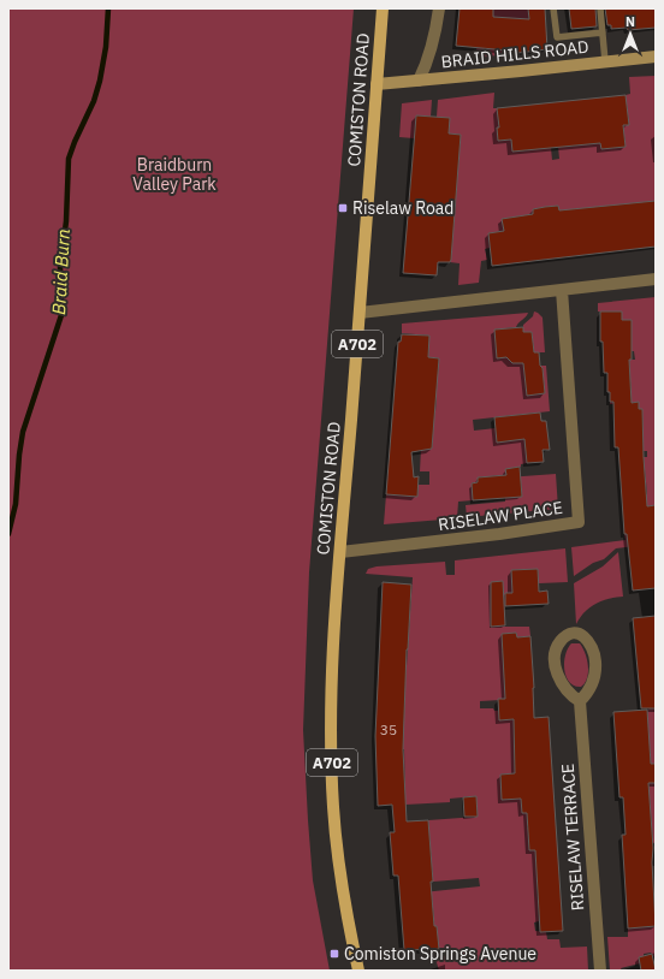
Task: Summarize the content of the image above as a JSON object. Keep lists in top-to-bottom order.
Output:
{
  "streets": {
    "main road": ["COMISTON ROAD", "A702"],
    "street": ["BRAID HILLS ROAD", "RISELAW PLACE", "RISELAW TERRACE"]
  },
  "crossings": [
    ["BRAID HILLS ROAD", "COMISTON ROAD"],
    ["COMISTON ROAD", "RISELAW PLACE"]
  ],
  "water": ["Braid Burn"],
  "parks": ["Braidburn Valley Park"],
  "places": {
    "transit": ["Riselaw Road", "Comiston Springs Avenue"]
  },
  "house_numbers": ["35"],
  "north": "top"
}
